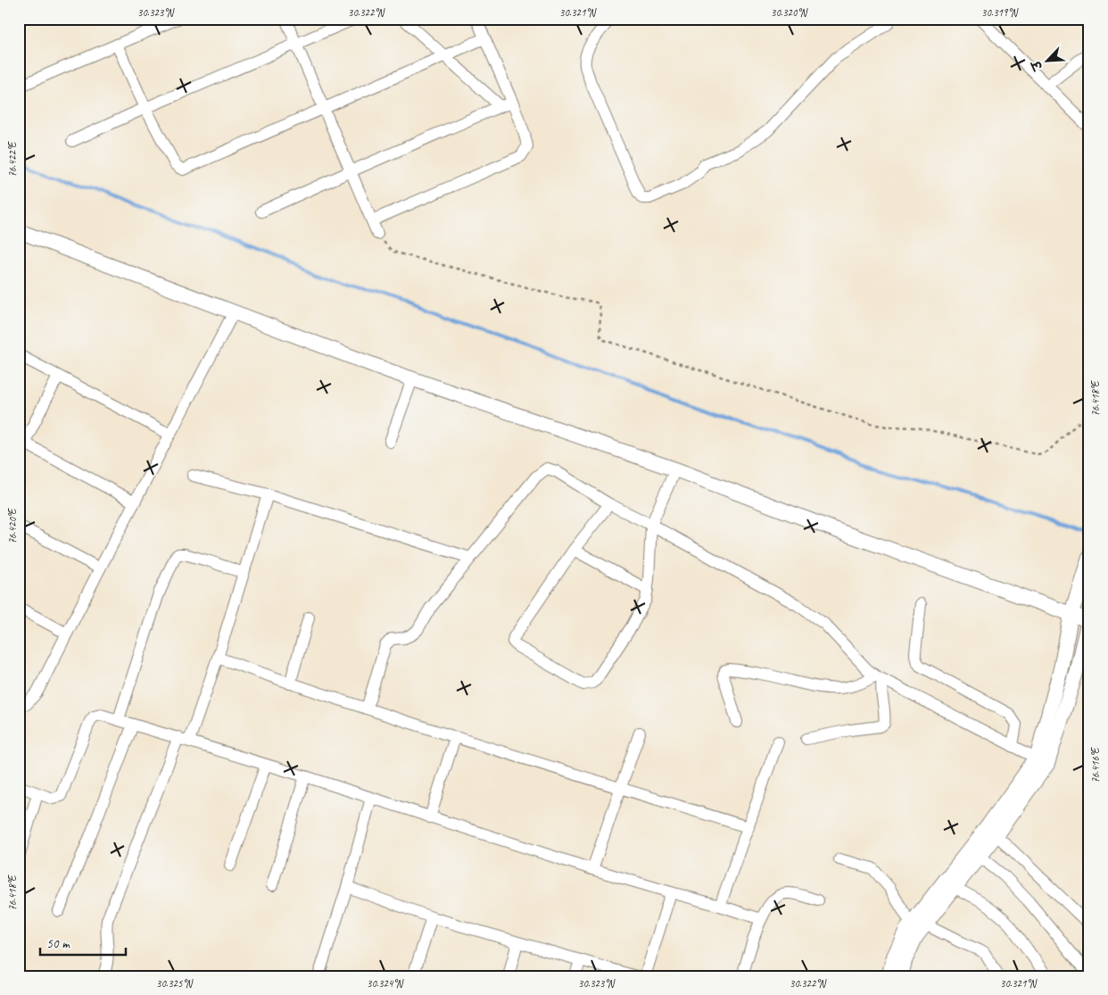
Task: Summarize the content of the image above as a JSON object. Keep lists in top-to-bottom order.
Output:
{
  "scale_bar": "50 m",
  "north": "bottom left",
  "coordinates": [
    "30.323°N",
    "30.322°N",
    "30.321°N",
    "30.320°N",
    "30.319°N",
    "76.422°E",
    "76.418°E",
    "76.420°E",
    "76.416°E",
    "30.325°N",
    "30.324°N"
  ]
}
